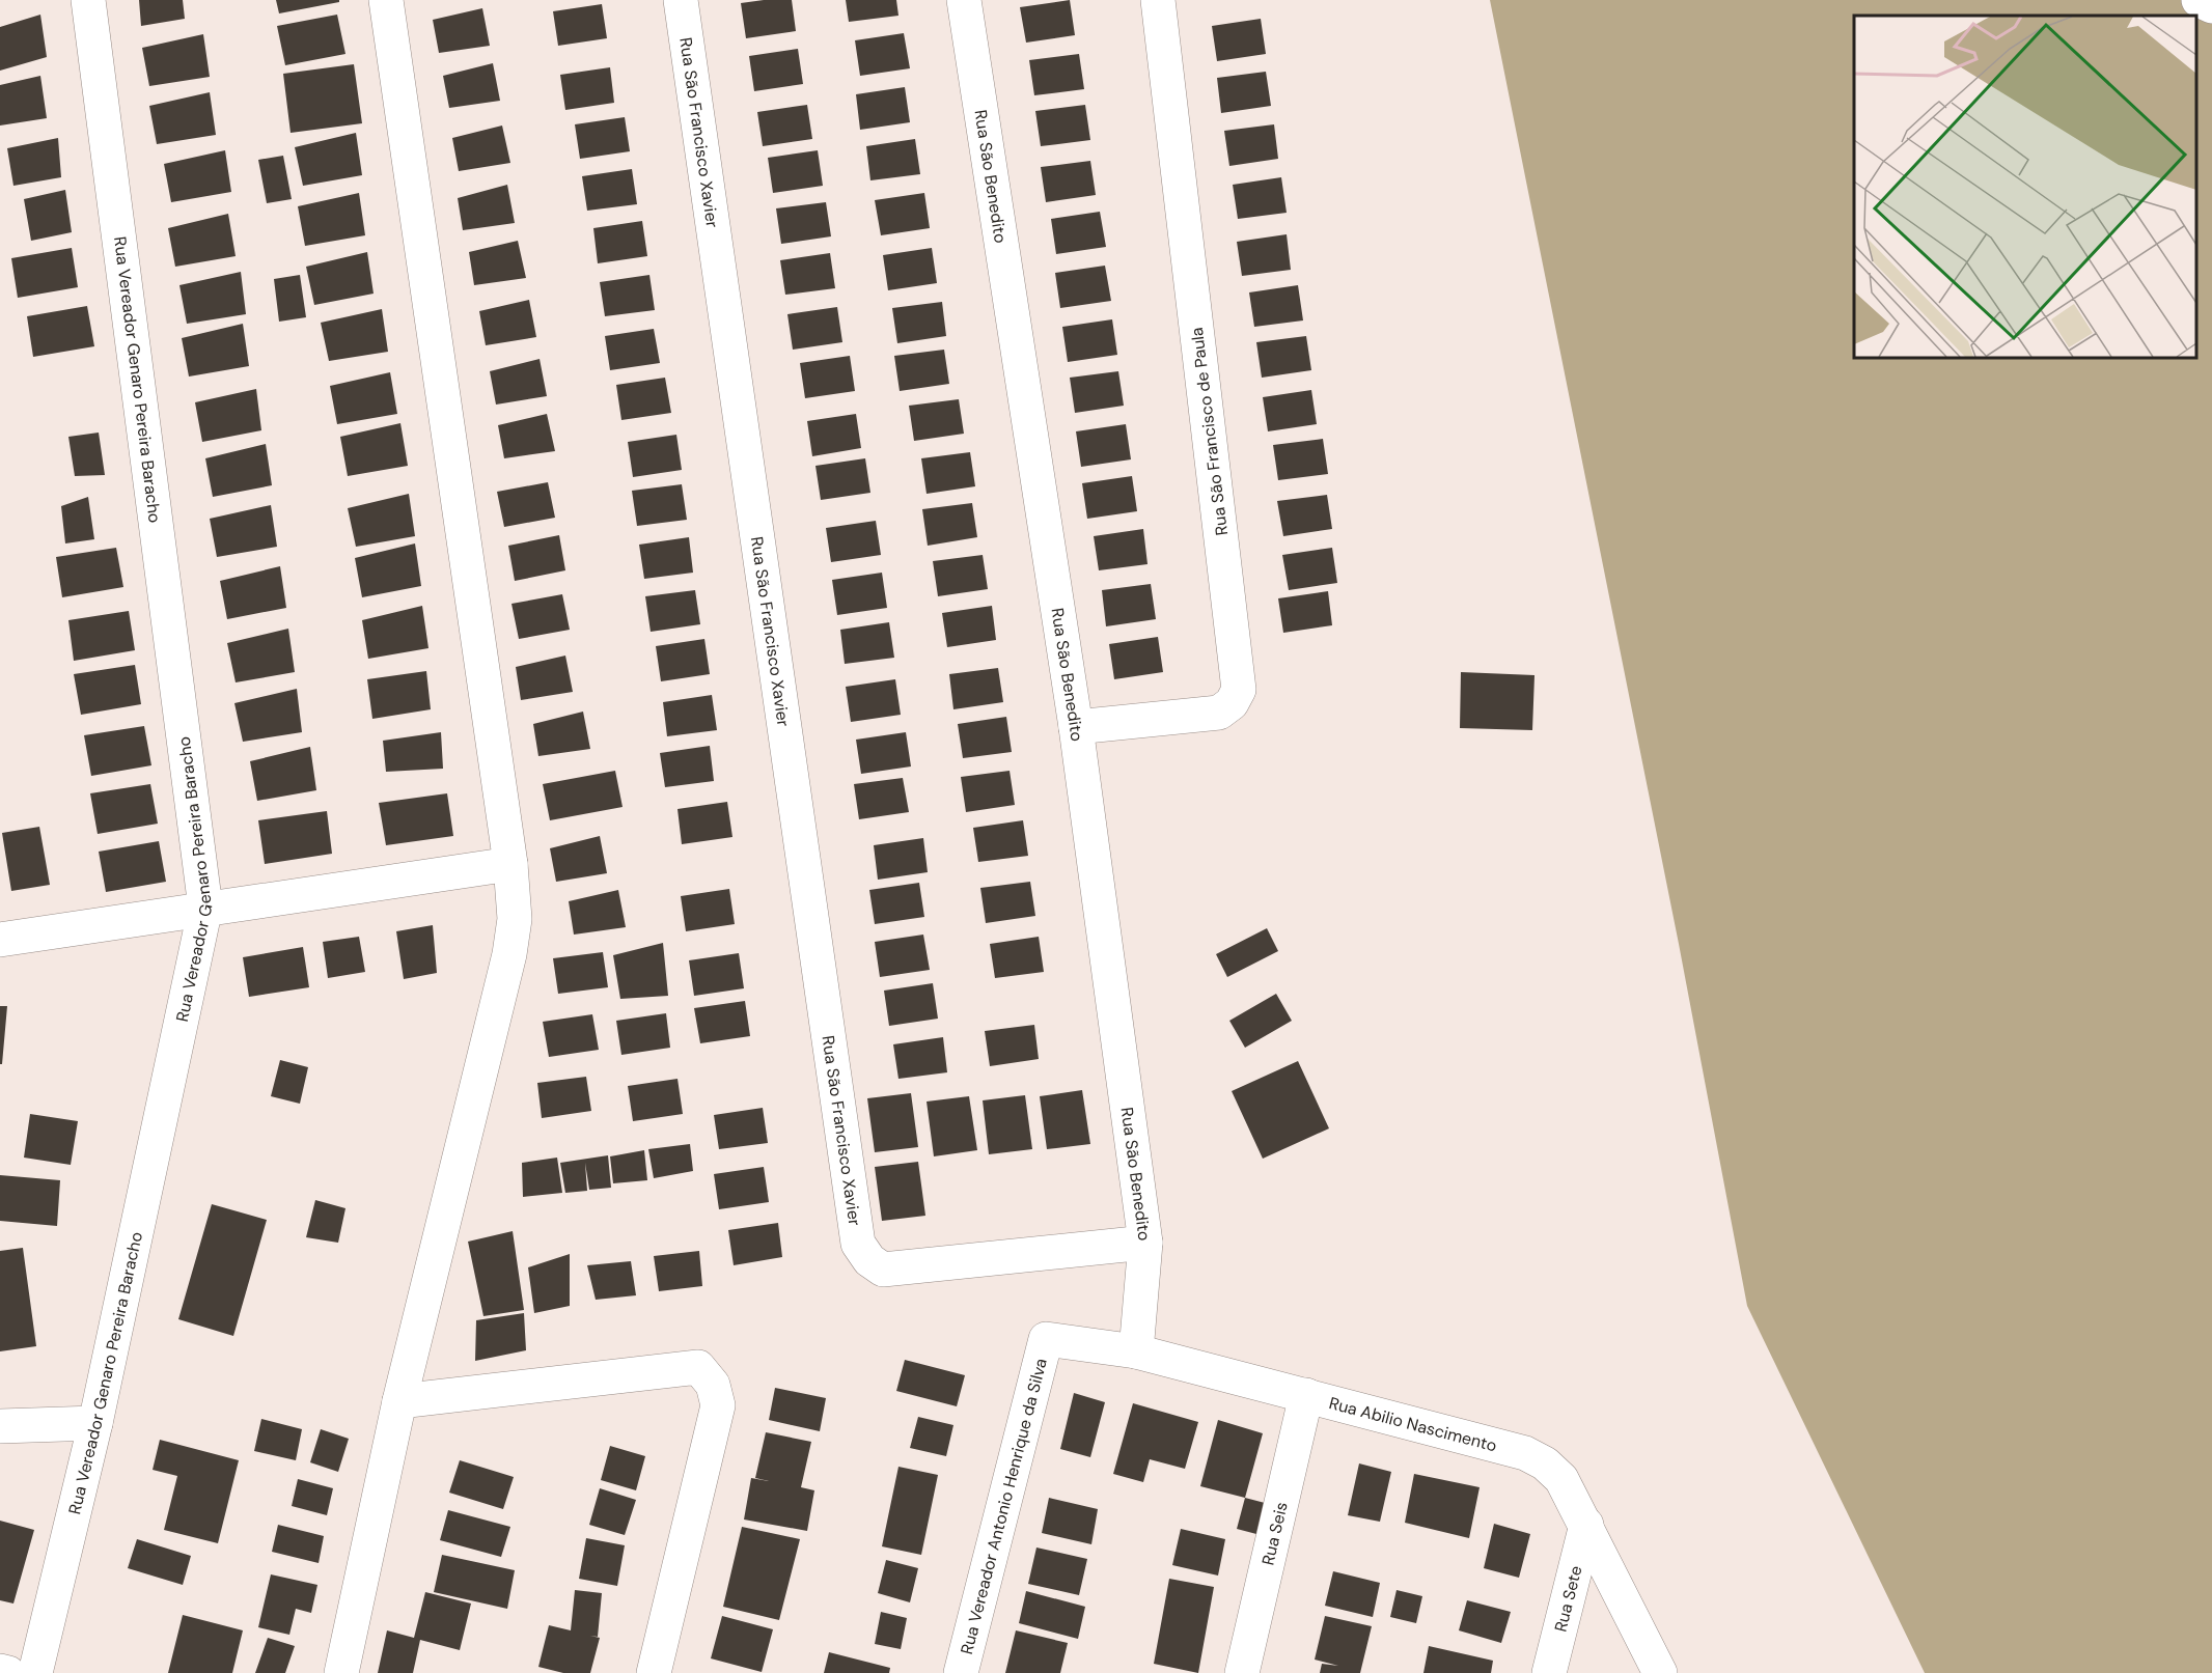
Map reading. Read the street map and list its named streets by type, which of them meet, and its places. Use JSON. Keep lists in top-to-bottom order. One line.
{"streets":{"street":["Rua São Francisco Xavier","Rua São Benedito","Rua Vereador Genaro Pereira Baracho","Rua São Francisco de Paula","Rua Abilio Nascimento","Rua Vereador Antonio Henrique da Silva","Rua Seis","Rua Sete"]},"crossings":[["Rua São Francisco Xavier","Rua São Benedito"],["Rua São Benedito","Rua São Francisco de Paula"],["Rua São Benedito","Rua Abilio Nascimento"],["Rua Abilio Nascimento","Rua Vereador Antonio Henrique da Silva"],["Rua Abilio Nascimento","Rua Seis"],["Rua Abilio Nascimento","Rua Sete"]]}
